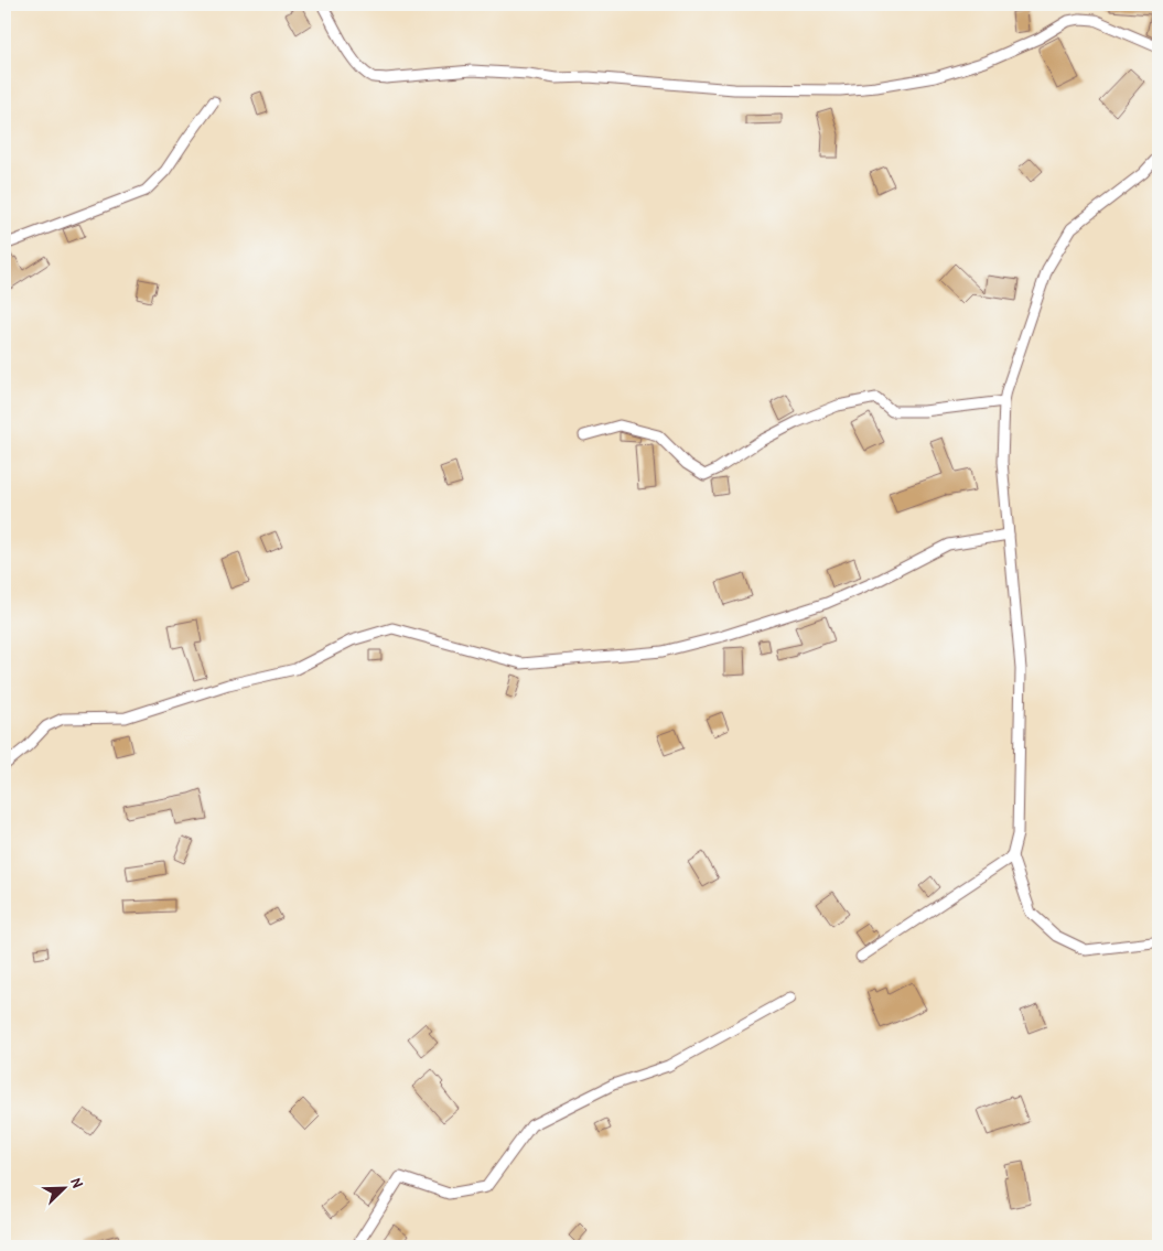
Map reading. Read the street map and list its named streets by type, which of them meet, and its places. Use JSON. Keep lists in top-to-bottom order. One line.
{"north":"top right"}
